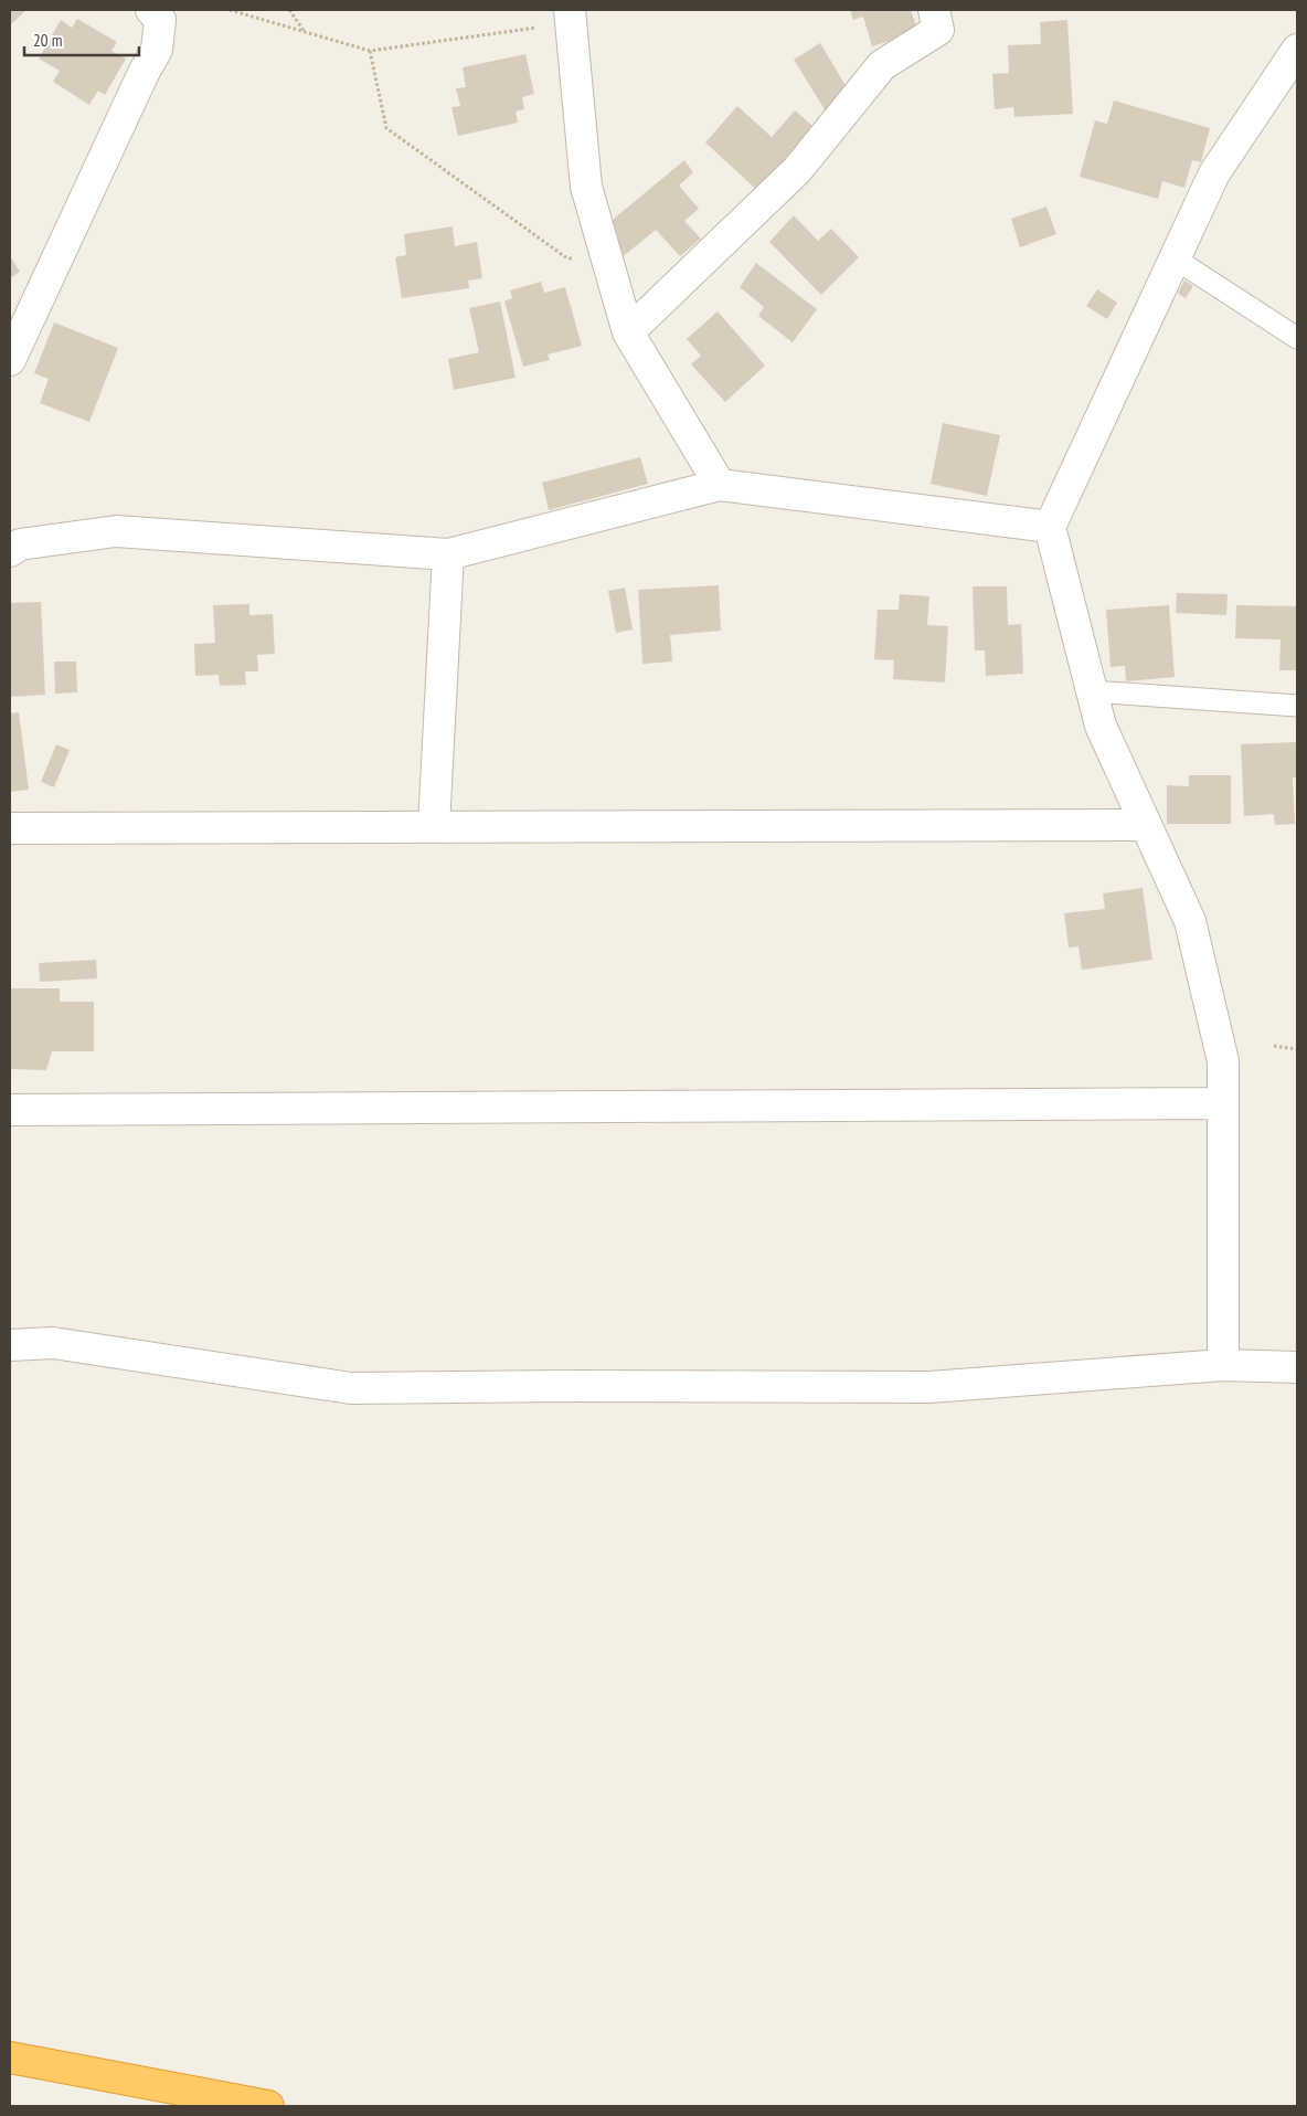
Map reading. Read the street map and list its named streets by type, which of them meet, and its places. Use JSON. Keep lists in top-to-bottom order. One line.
{"scale_bar":"20 m"}
